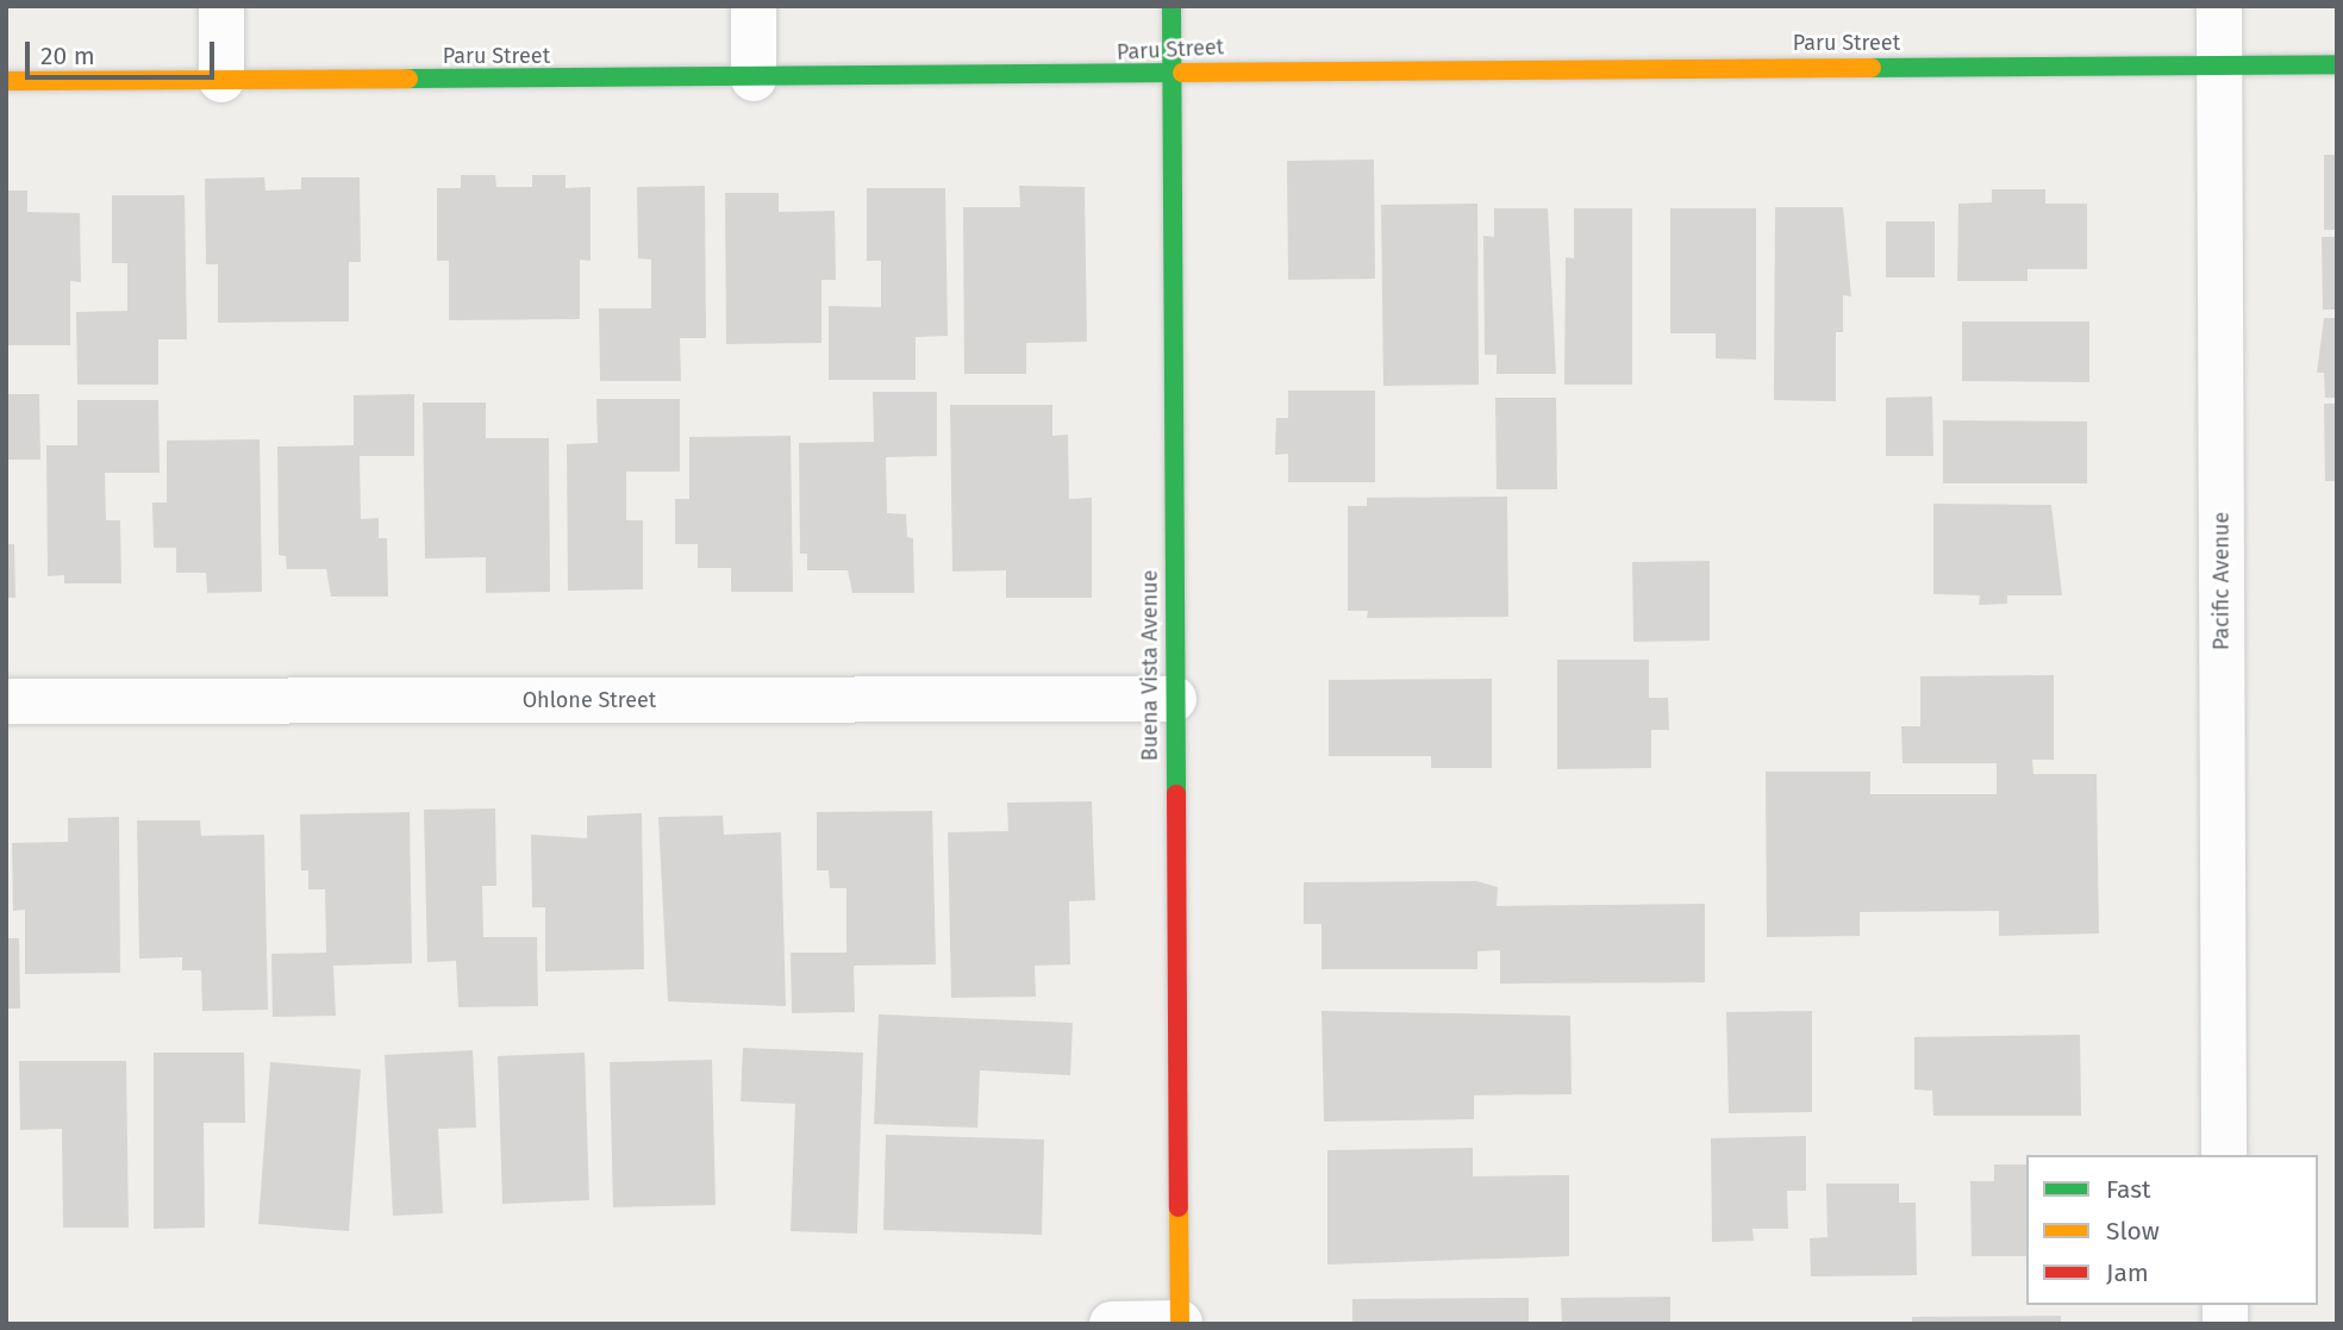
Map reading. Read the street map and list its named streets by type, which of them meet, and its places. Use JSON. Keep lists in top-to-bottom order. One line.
{"streets":{"street":["Paru Street","Pacific Avenue","Buena Vista Avenue","Ohlone Street"]},"crossings":[["Paru Street","Pacific Avenue"],["Paru Street","Buena Vista Avenue"],["Buena Vista Avenue","Ohlone Street"]],"legend":["Fast","Slow","Jam"],"scale_bar":"20 m"}
